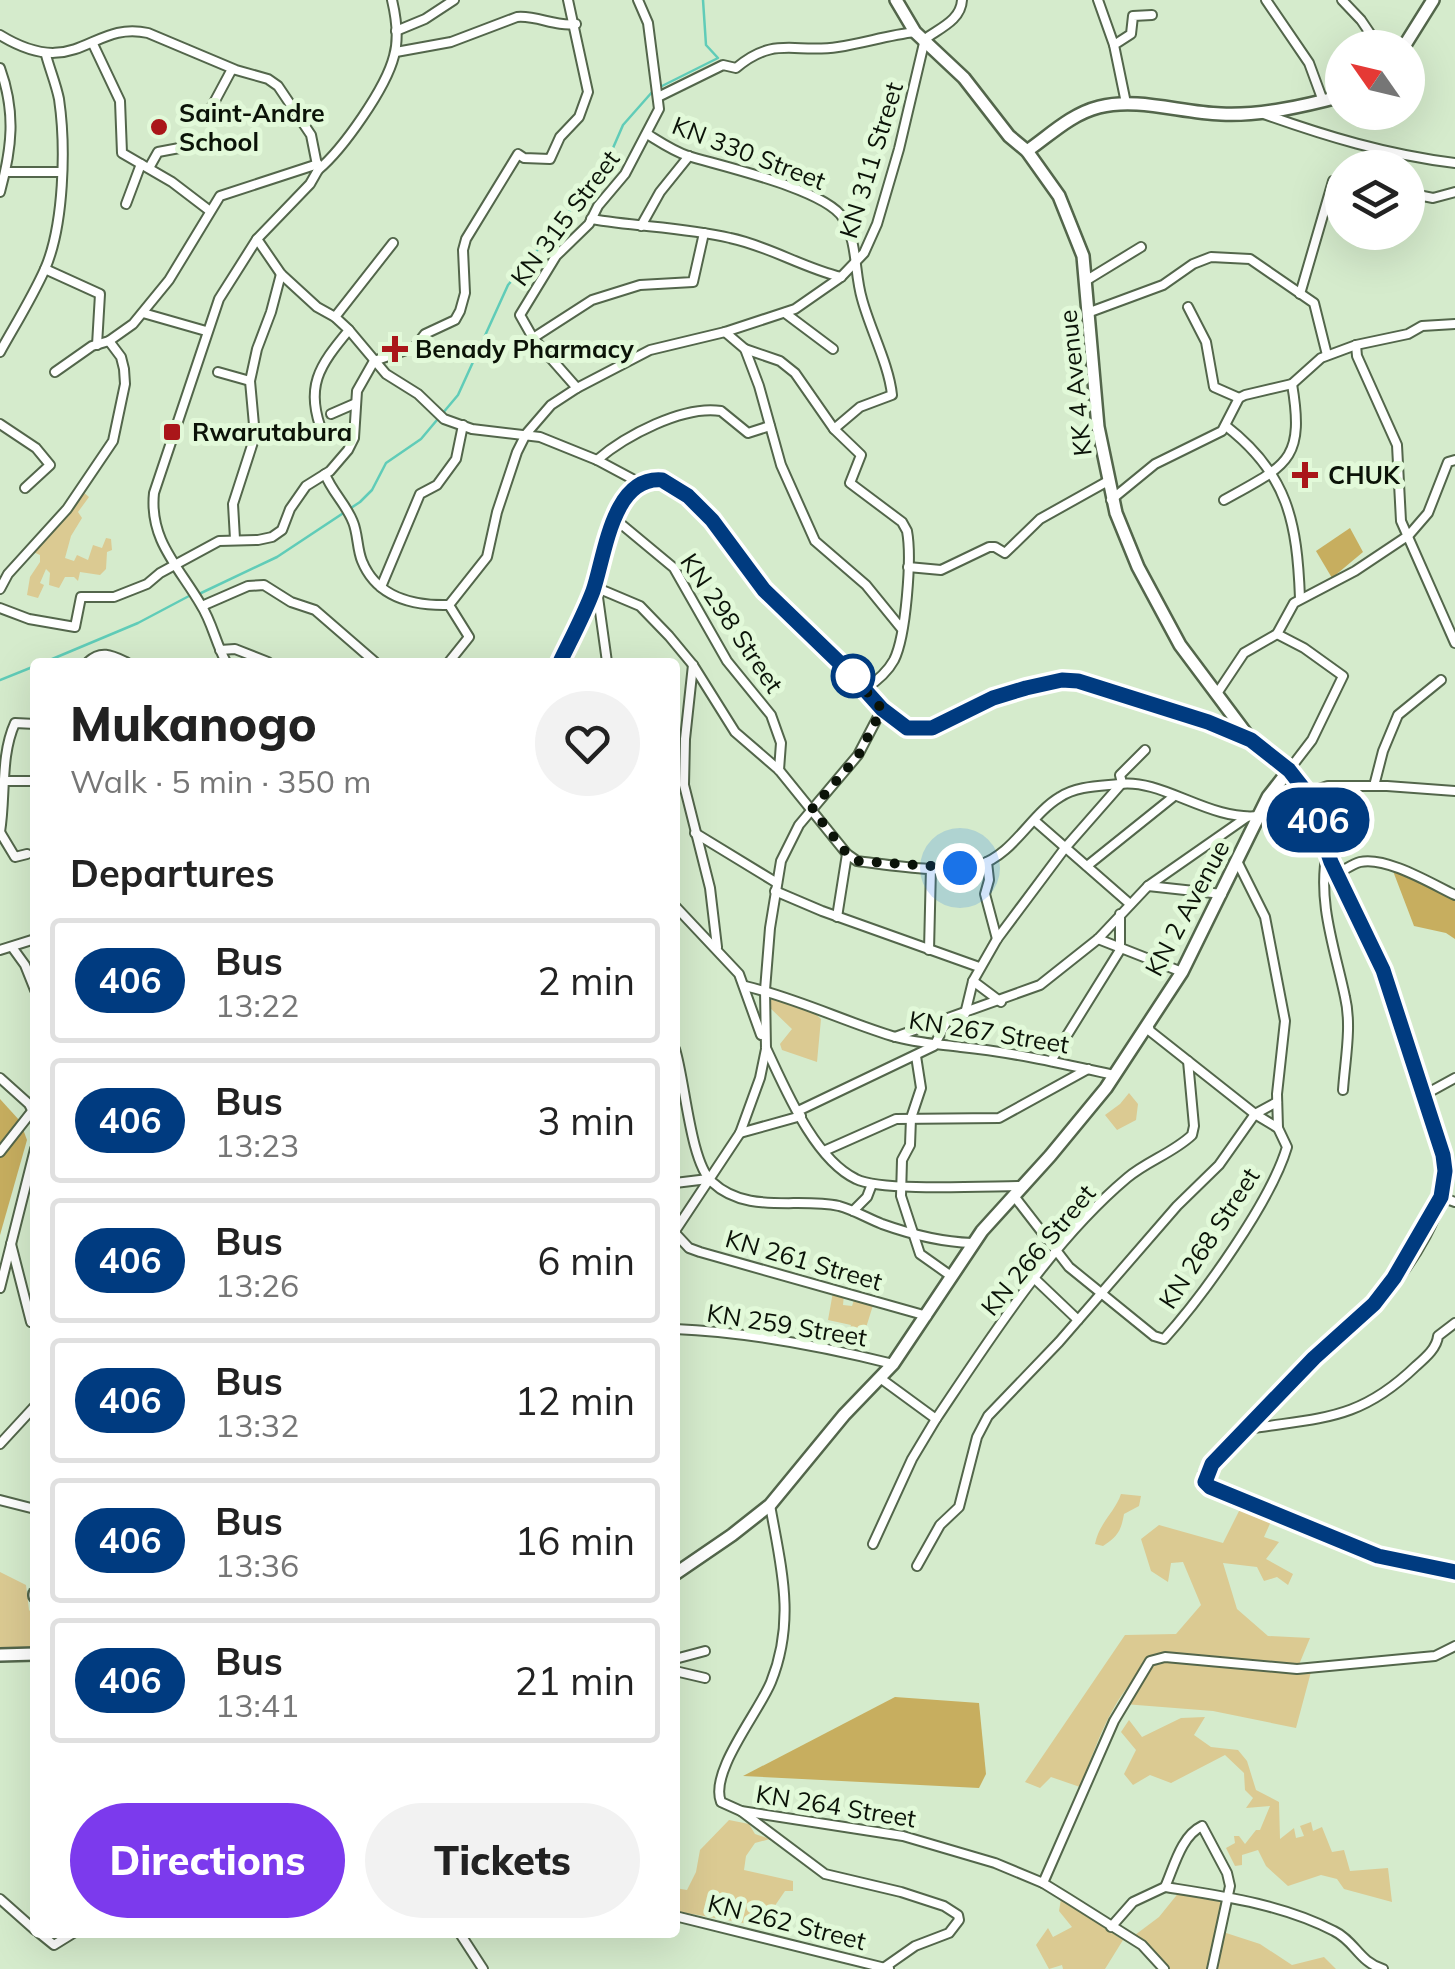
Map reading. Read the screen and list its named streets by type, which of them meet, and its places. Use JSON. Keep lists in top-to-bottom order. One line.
{"streets":{"main road":["KK 4 Avenue","KN 2 Avenue"],"street":["KN 330 Street","KN 311 Street","KN 315 Street","KN 298 Street","KN 267 Street","KN 268 Street","KN 266 Street","KN 261 Street","KN 259 Street","KN 264 Street","KN 262 Street"]},"crossings":[["KN 330 Street","KN 311 Street"],["KN 330 Street","KN 315 Street"],["KN 311 Street","KK 4 Avenue"],["KK 4 Avenue","KN 2 Avenue"],["KN 2 Avenue","KN 267 Street"],["KN 2 Avenue","KN 268 Street"],["KN 2 Avenue","KN 261 Street"],["KN 2 Avenue","KN 259 Street"],["KN 2 Avenue","KN 264 Street"],["KN 268 Street","KN 266 Street"]],"places":{"other":["Saint-Andre School"],"health":["Benady Pharmacy","CHUK"],"transit":["Rwarutabura"]},"lines":["bus line 406"],"north":"top left","page":{"on_map":"406","heading":[["Mukanogo","Walk · 5 min · 350 m"],"Departures"],"list":[{"mark":"406","name":"Bus","note":"13:22","value":"2 min"},{"mark":"406","name":"Bus","note":"13:23","value":"3 min"},{"mark":"406","name":"Bus","note":"13:26","value":"6 min"},{"mark":"406","name":"Bus","note":"13:32","value":"12 min"},{"mark":"406","name":"Bus","note":"13:36","value":"16 min"},{"mark":"406","name":"Bus","note":"13:41","value":"21 min"}],"buttons":["Directions","Tickets"]}}
